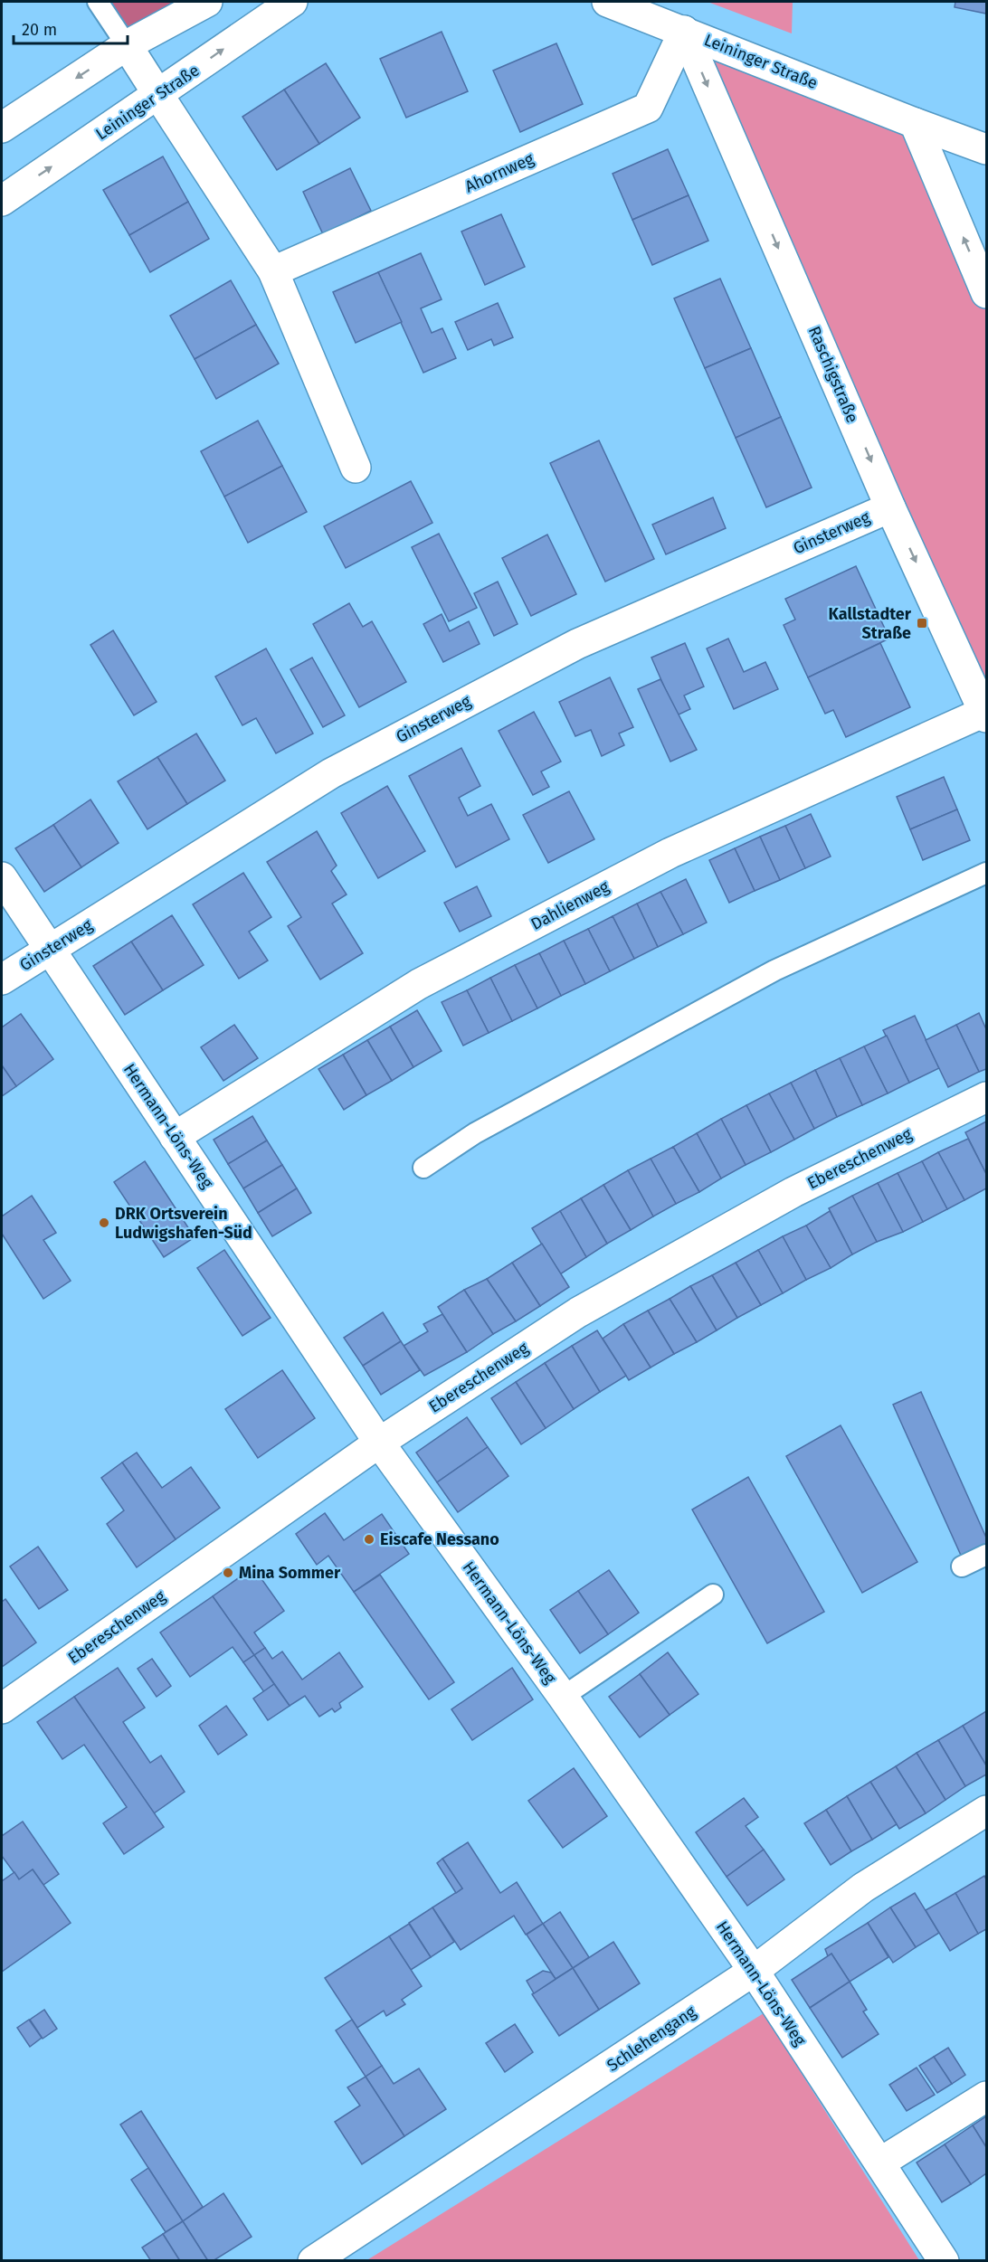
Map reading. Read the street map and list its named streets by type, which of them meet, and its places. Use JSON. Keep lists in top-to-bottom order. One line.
{"streets":{"street":["Leininger Straße","Ahornweg","Raschigstraße","Ginsterweg","Dahlienweg","Hermann-Löns-Weg","Ebereschenweg","Schlehengang"]},"crossings":[["Leininger Straße","Ahornweg"],["Leininger Straße","Raschigstraße"],["Ahornweg","Raschigstraße"],["Raschigstraße","Ginsterweg"],["Raschigstraße","Dahlienweg"],["Ginsterweg","Hermann-Löns-Weg"],["Dahlienweg","Hermann-Löns-Weg"],["Hermann-Löns-Weg","Ebereschenweg"],["Hermann-Löns-Weg","Schlehengang"]],"one_way":["Raschigstraße"],"places":{"transit":["Kallstadter Straße"],"other":["DRK Ortsverein Ludwigshafen-Süd","Eiscafe Nessano","Mina Sommer"]},"scale_bar":"20 m"}
